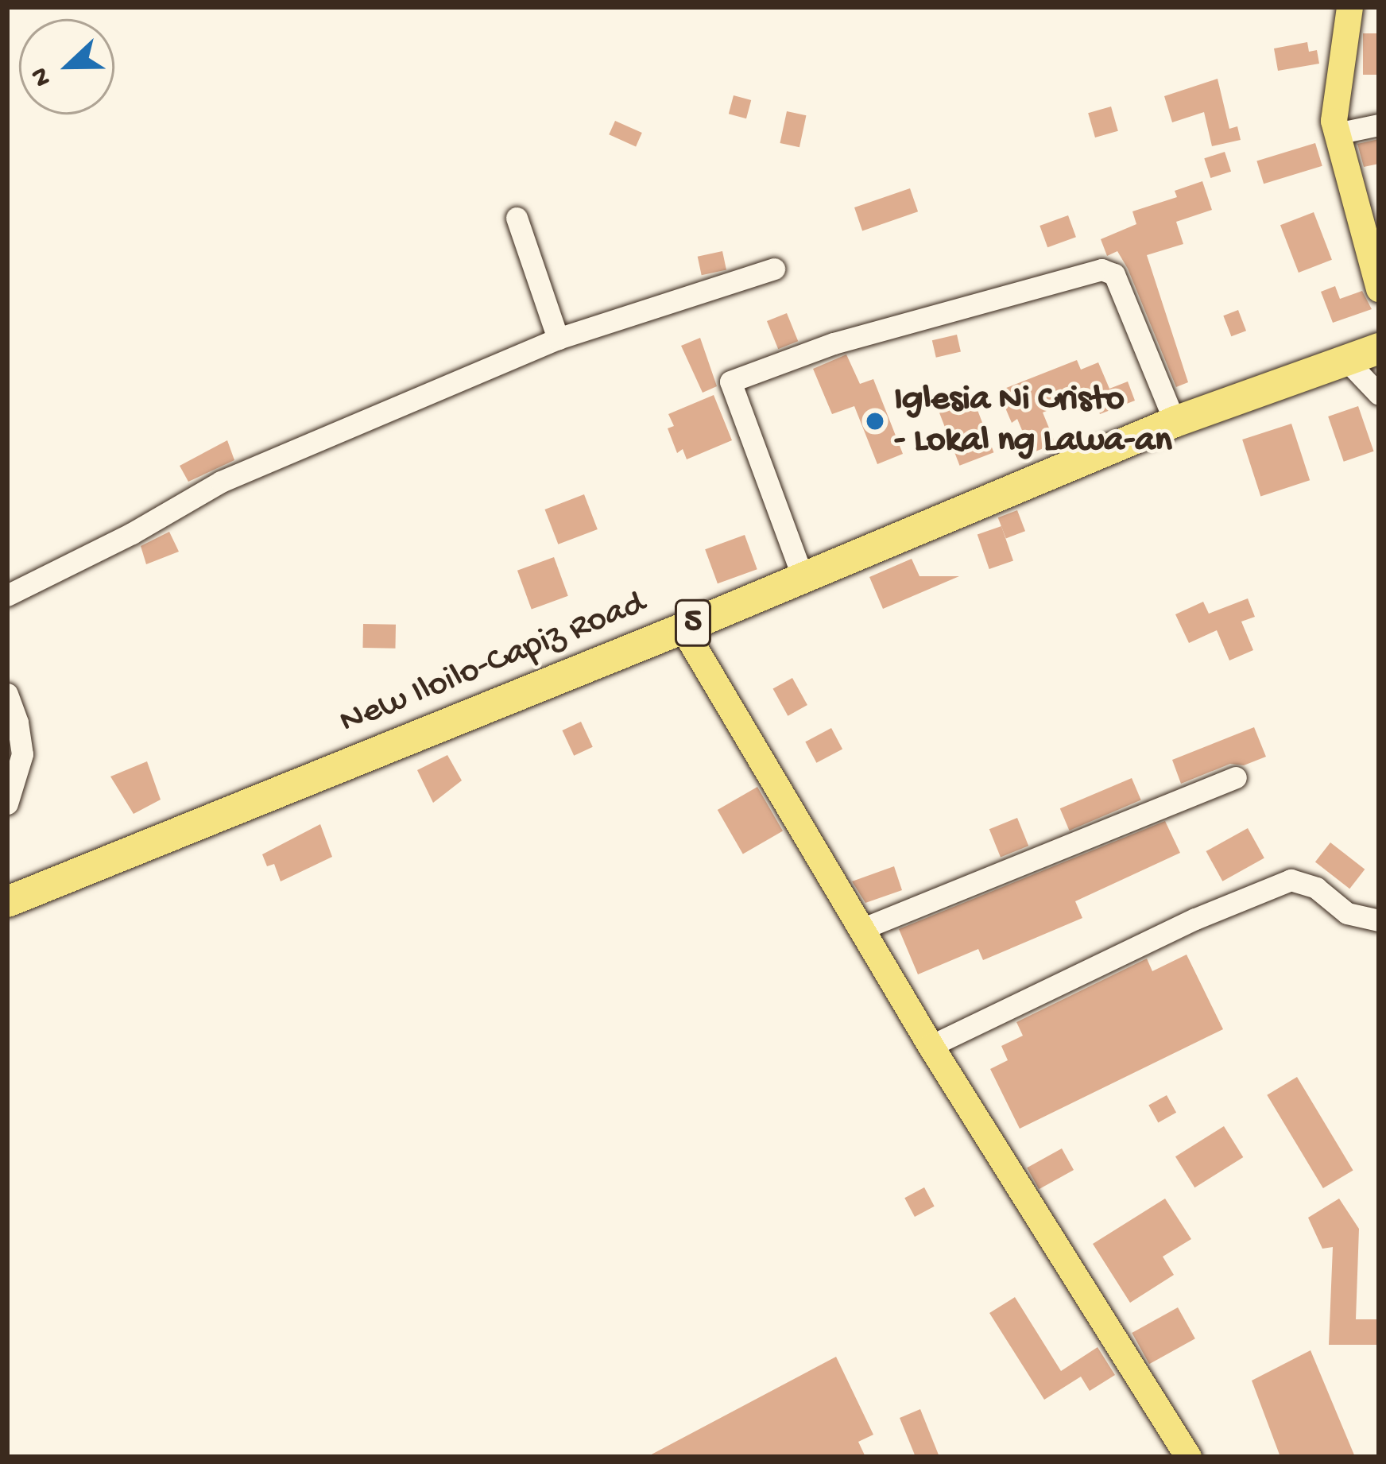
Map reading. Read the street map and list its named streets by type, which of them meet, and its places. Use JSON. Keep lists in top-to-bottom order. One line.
{"streets":{"highway":["5","New Iloilo-Capiz Road"]},"places":["Iglesia Ni Cristo - Lokal ng Lawa-an"],"north":"left"}
